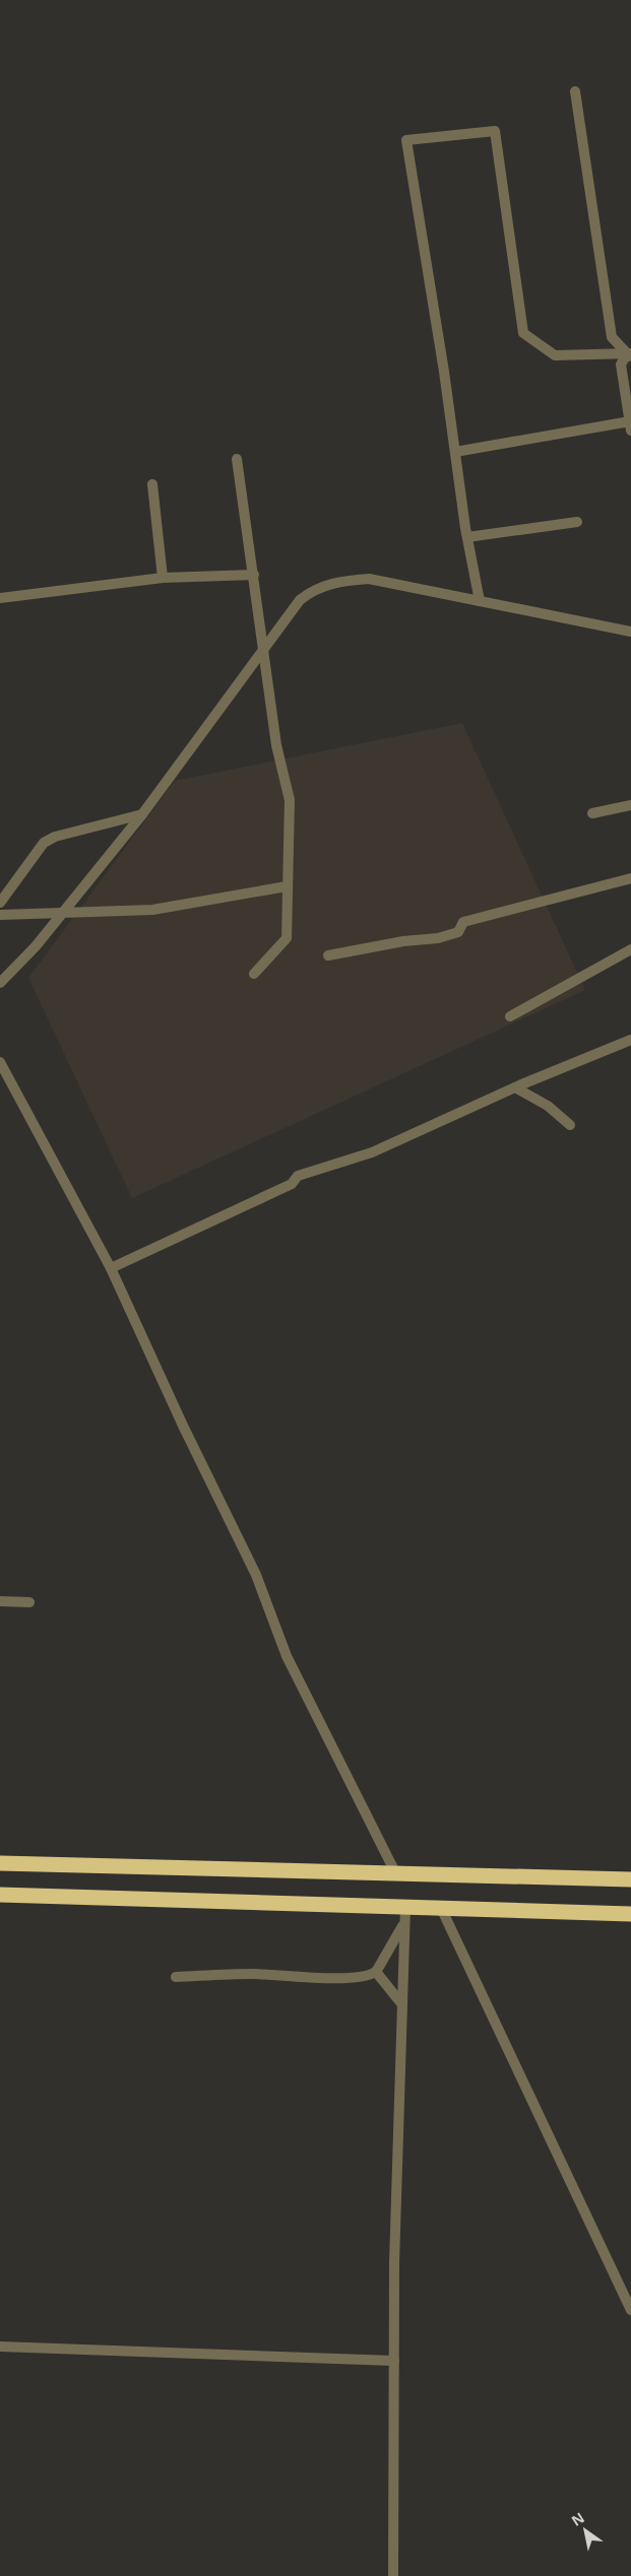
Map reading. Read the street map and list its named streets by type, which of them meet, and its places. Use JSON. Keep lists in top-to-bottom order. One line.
{"north":"top left"}
